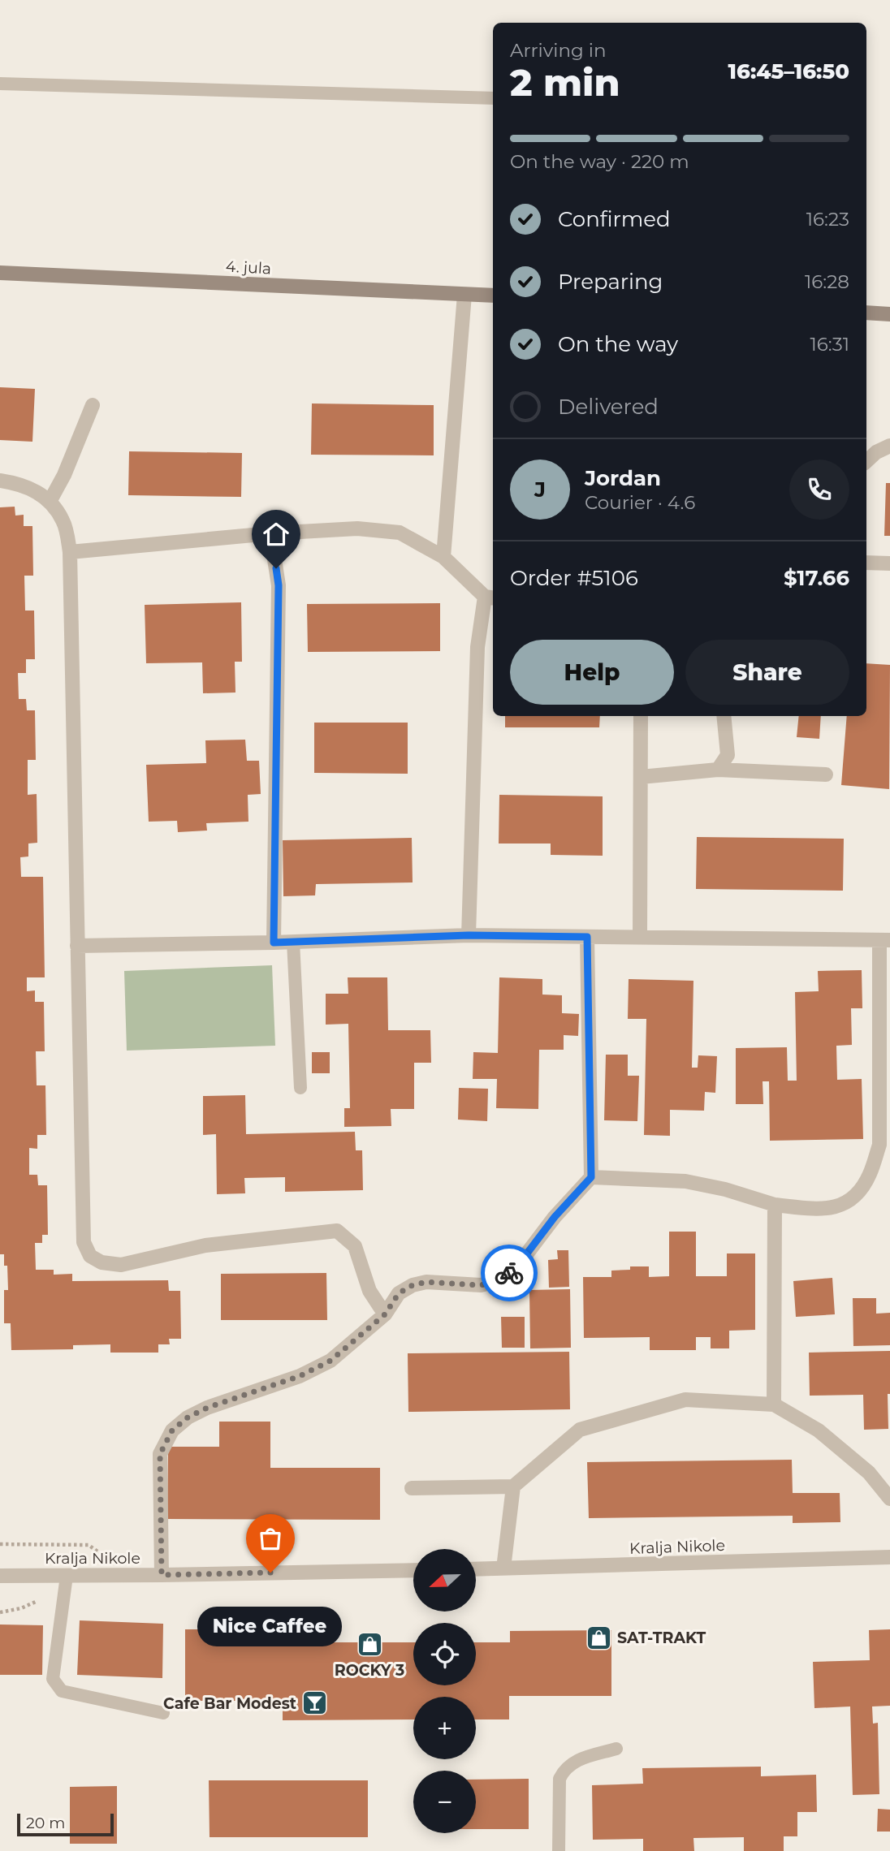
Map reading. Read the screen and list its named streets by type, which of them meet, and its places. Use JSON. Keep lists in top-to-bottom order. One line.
{"streets":{"main road":["4. jula"],"street":["Kralja Nikole"]},"places":{"other":["Nice Caffee"],"shop":["SAT-TRAKT","ROCKY 3"],"bar":["Cafe Bar Modest"]},"scale_bar":"20 m","north":"left","page":{"heading":["2 min","Arriving in","16:45–16:50"],"panel":["Jordan","Courier · 4.6","Order #5106","$17.66"],"bar":"On the way · 220 m","list":[["Confirmed","16:23"],["Preparing","16:28"],["On the way","16:31"],"Delivered"],"round":"J","buttons":["Help","Share"],"map_buttons":["+","−"],"bubble":"Nice Caffee","scale":"20 m"}}
